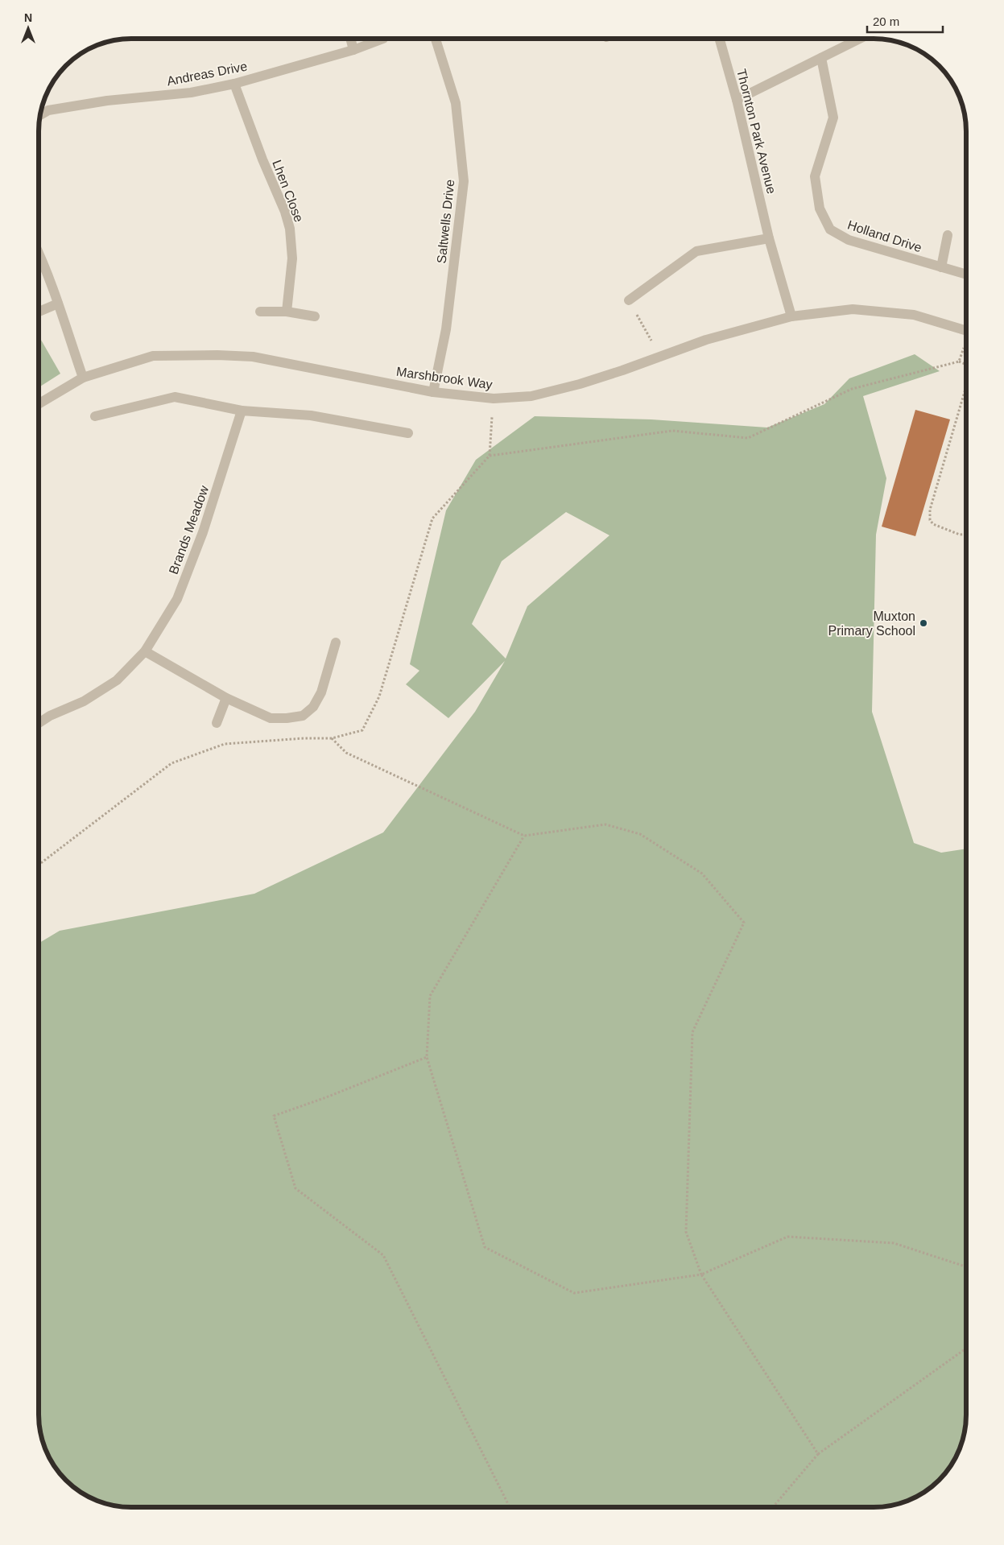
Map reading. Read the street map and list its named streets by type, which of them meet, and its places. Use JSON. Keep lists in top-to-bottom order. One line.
{"streets":{"street":["Andreas Drive","Thornton Park Avenue","Lhen Close","Saltwells Drive","Holland Drive","Marshbrook Way","Brands Meadow"]},"crossings":[["Andreas Drive","Lhen Close"],["Thornton Park Avenue","Marshbrook Way"],["Saltwells Drive","Marshbrook Way"]],"places":["Muxton Primary School"],"scale_bar":"20 m","north":"top"}
